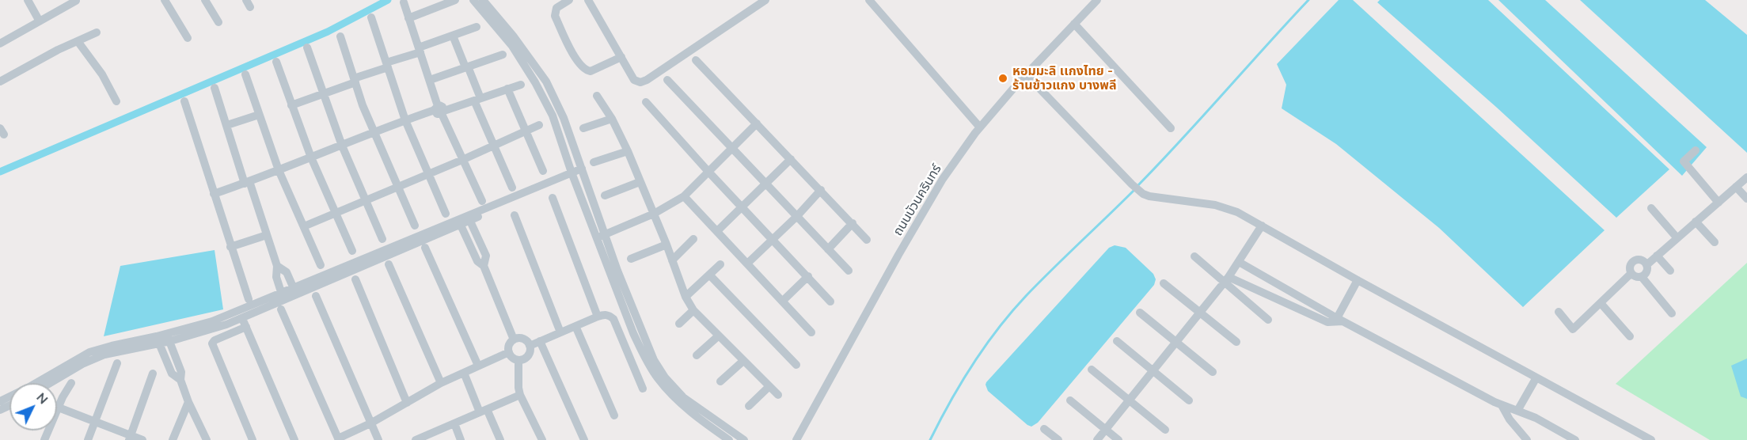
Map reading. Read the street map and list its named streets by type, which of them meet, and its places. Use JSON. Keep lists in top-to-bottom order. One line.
{"streets":{"street":["ถนนบัวนครินทร์"]},"places":["หอมมะลิ เเกงไทย - ร้านข้าวแกง บางพลี"],"north":"top right"}
